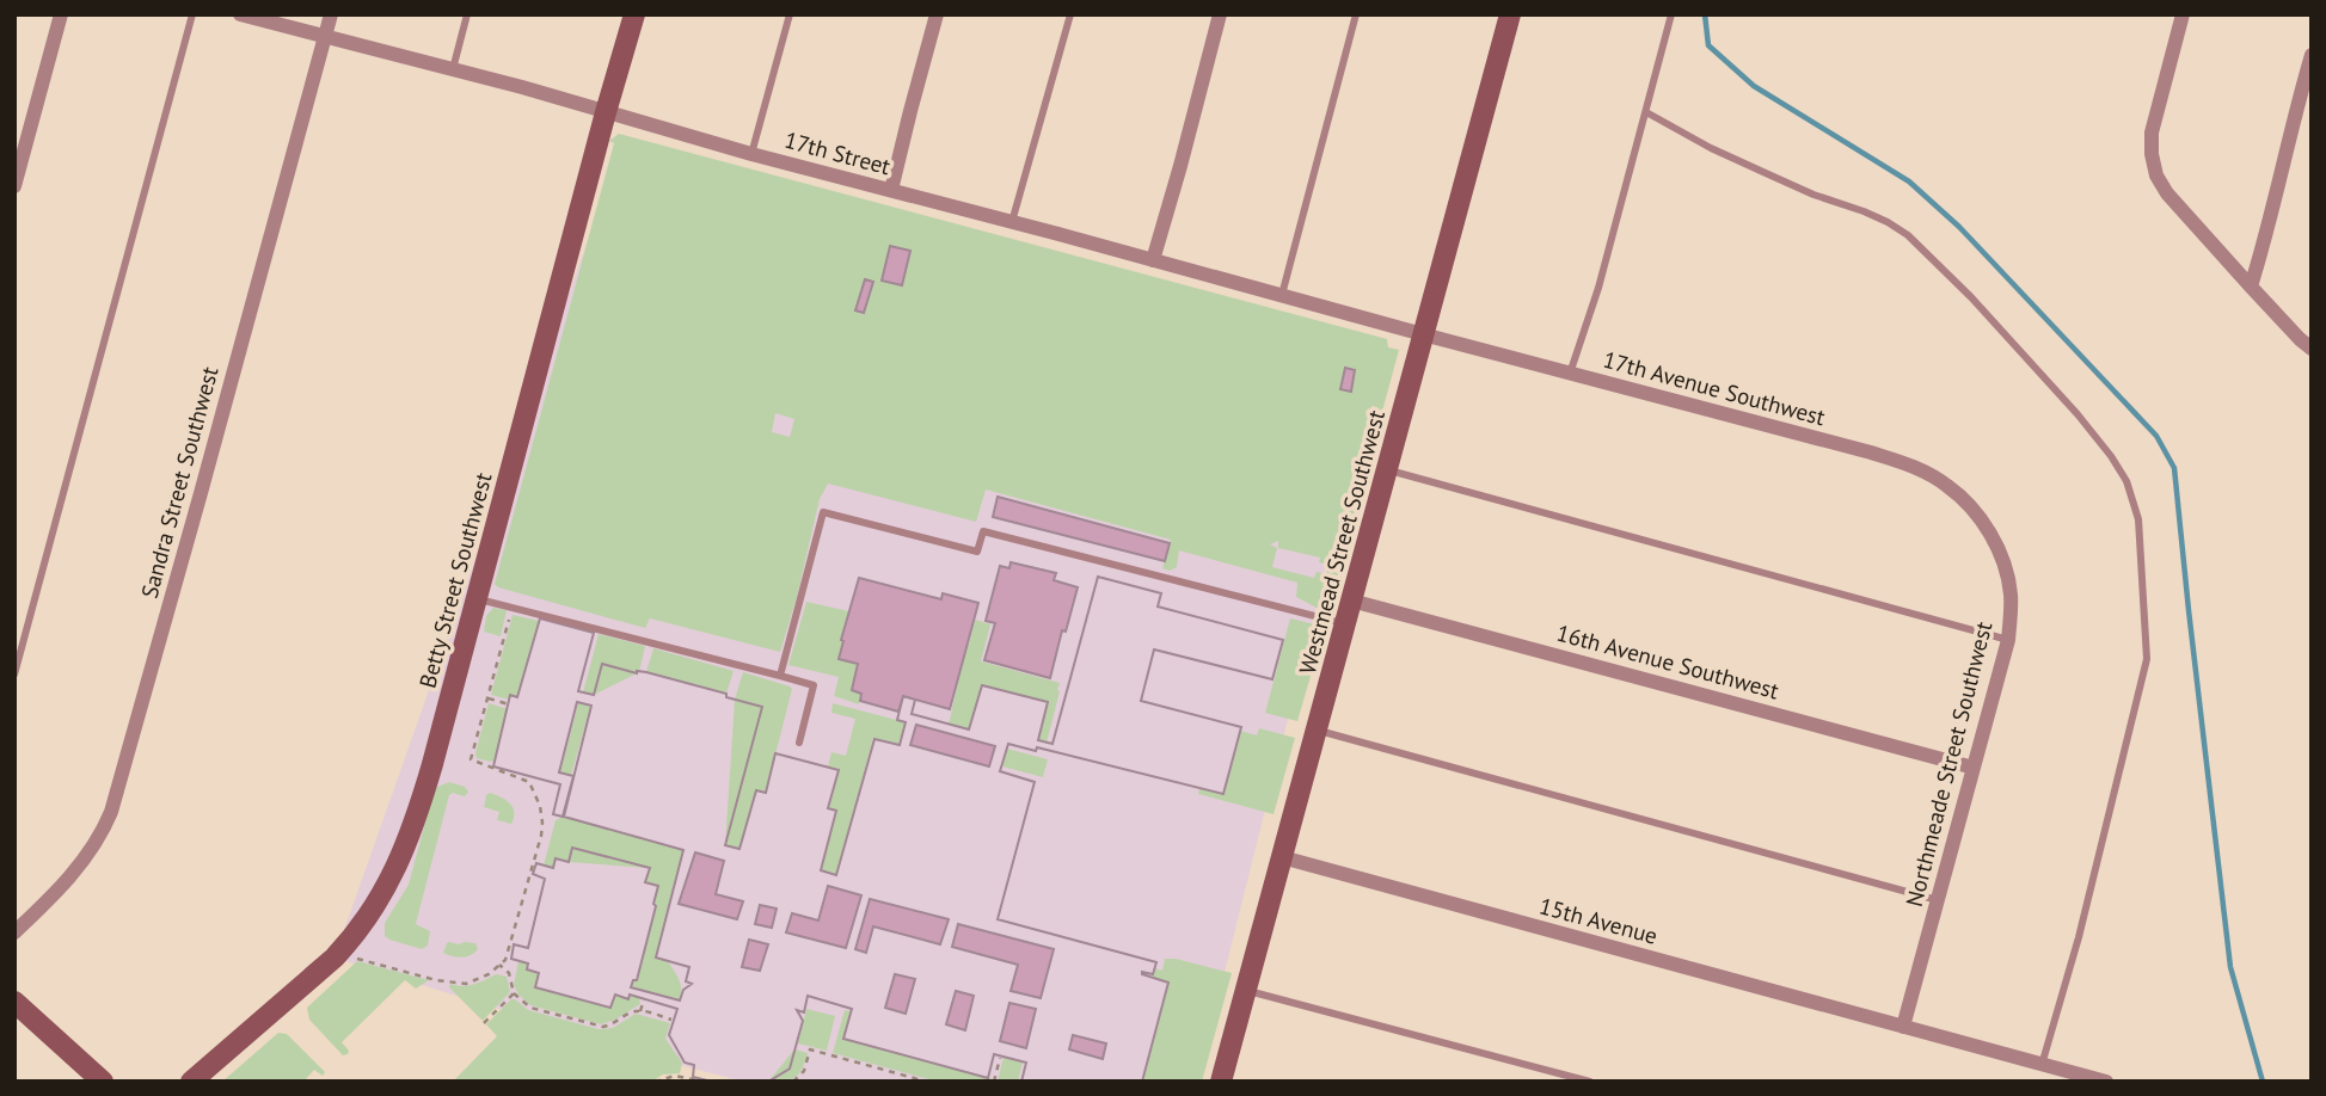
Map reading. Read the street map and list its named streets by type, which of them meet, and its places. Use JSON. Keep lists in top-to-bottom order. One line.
{"streets":{"street":["17th Street","17th Avenue Southwest","Sandra Street Southwest","Westmead Street Southwest","Betty Street Southwest","16th Avenue Southwest","Northmeade Street Southwest","15th Avenue"]},"crossings":[["17th Street","17th Avenue Southwest"],["17th Street","Sandra Street Southwest"],["17th Street","Westmead Street Southwest"],["17th Street","Betty Street Southwest"],["17th Avenue Southwest","Westmead Street Southwest"],["17th Avenue Southwest","Northmeade Street Southwest"],["Westmead Street Southwest","16th Avenue Southwest"],["Westmead Street Southwest","15th Avenue"],["16th Avenue Southwest","Northmeade Street Southwest"],["Northmeade Street Southwest","15th Avenue"]]}
